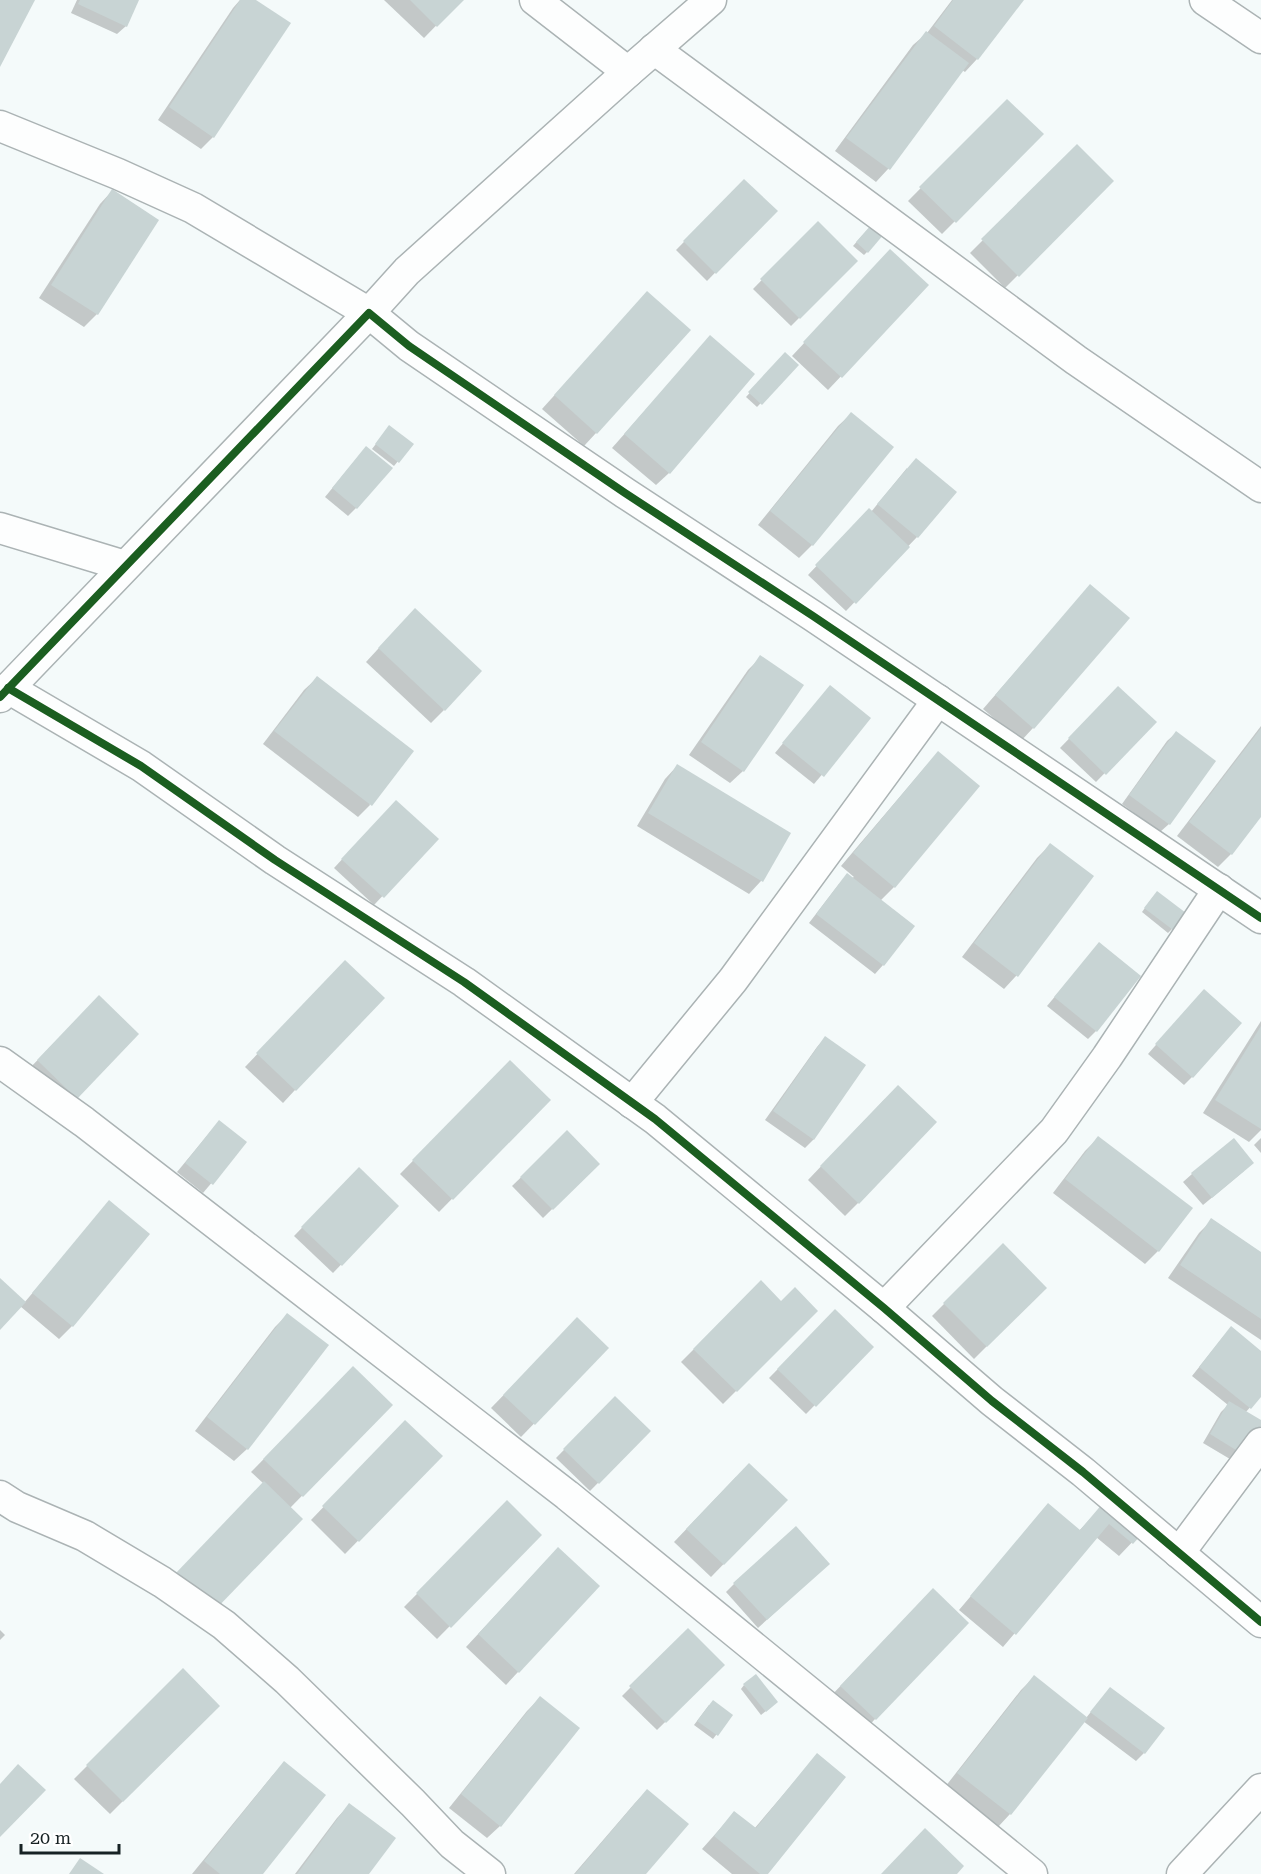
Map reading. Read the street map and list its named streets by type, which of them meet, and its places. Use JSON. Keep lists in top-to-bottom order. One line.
{"scale_bar":"20 m"}
